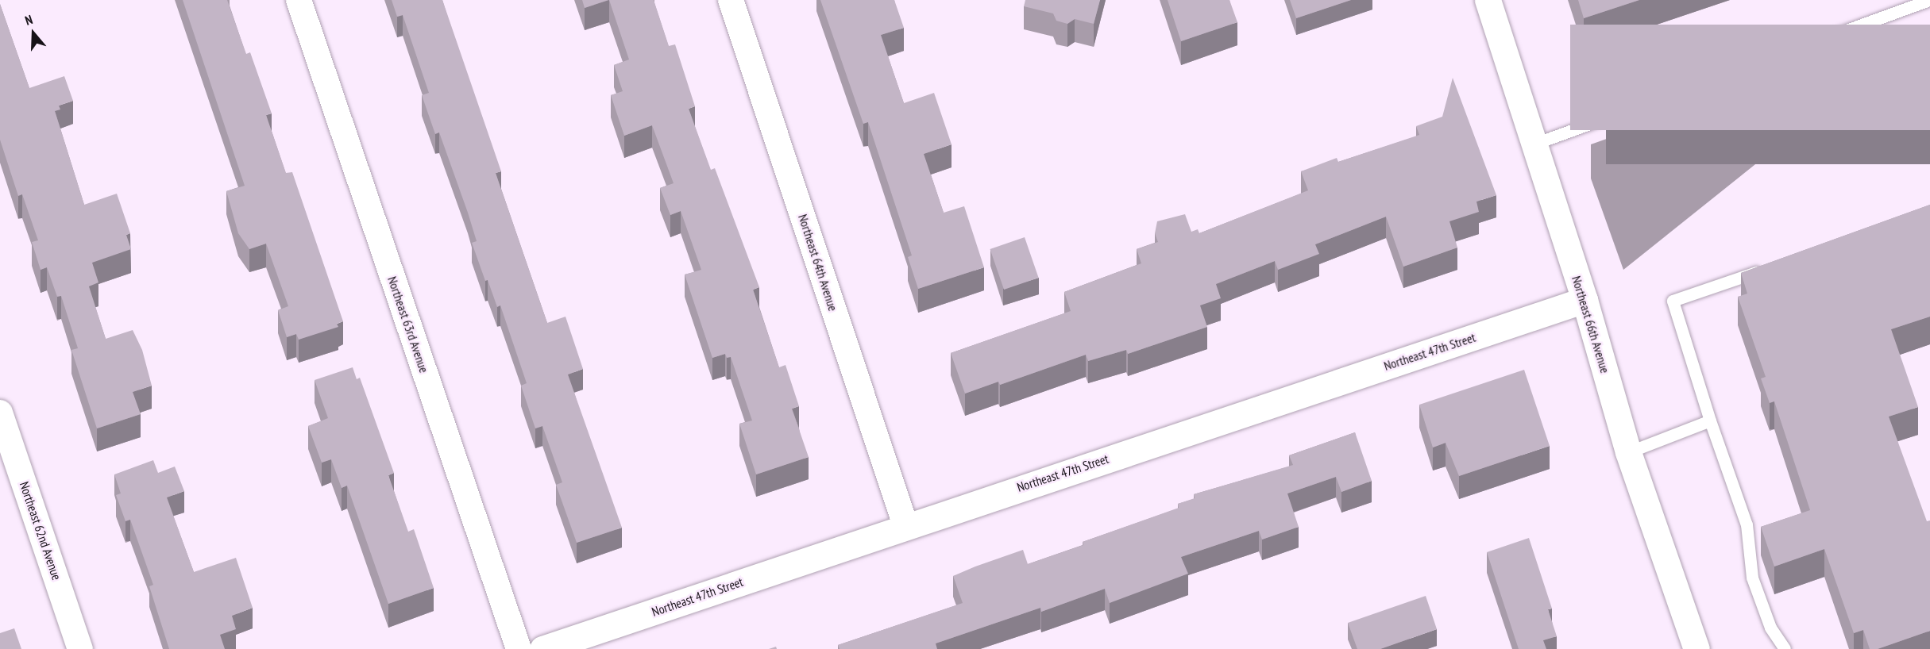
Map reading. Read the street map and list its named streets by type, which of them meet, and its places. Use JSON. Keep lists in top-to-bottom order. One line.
{"streets":{"street":["Northeast 64th Avenue","Northeast 63rd Avenue","Northeast 66th Avenue","Northeast 47th Street","Northeast 62nd Avenue"]},"crossings":[["Northeast 64th Avenue","Northeast 47th Street"],["Northeast 66th Avenue","Northeast 47th Street"]],"north":"top"}
